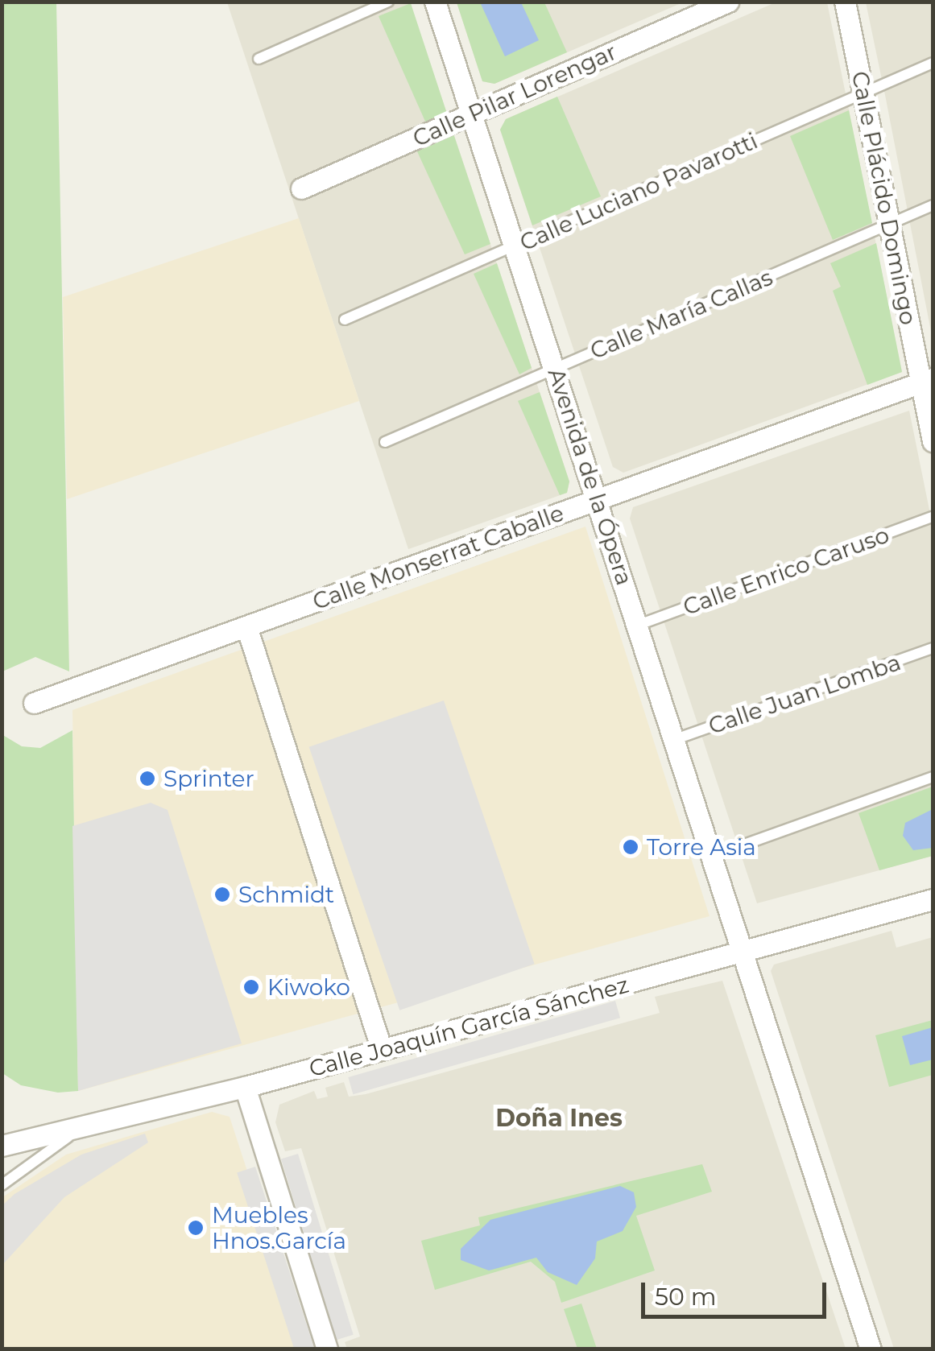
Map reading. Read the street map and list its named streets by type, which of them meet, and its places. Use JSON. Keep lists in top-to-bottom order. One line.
{"streets":{"street":["Calle Pilar Lorengar","Calle Plácido Domingo","Avenida de la Ópera","Calle Monserrat Caballe","Calle Joaquín García Sánchez"],"lane":["Calle Luciano Pavarotti","Calle María Callas","Calle Enrico Caruso","Calle Juan Lomba"]},"crossings":[["Calle Pilar Lorengar","Avenida de la Ópera"],["Calle Luciano Pavarotti","Calle Plácido Domingo"],["Calle Luciano Pavarotti","Avenida de la Ópera"],["Calle Plácido Domingo","Calle María Callas"],["Calle Plácido Domingo","Calle Monserrat Caballe"],["Calle María Callas","Avenida de la Ópera"],["Avenida de la Ópera","Calle Monserrat Caballe"],["Avenida de la Ópera","Calle Enrico Caruso"],["Avenida de la Ópera","Calle Juan Lomba"],["Avenida de la Ópera","Calle Joaquín García Sánchez"]],"districts":["Doña Ines"],"places":["Sprinter","Torre Asia","Schmidt","Kiwoko","Muebles Hnos.García"],"scale_bar":"50 m"}
